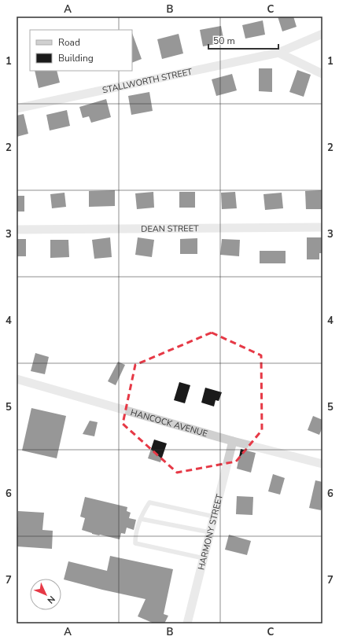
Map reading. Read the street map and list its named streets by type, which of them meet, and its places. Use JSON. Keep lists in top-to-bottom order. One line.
{"streets":{"street":["STALLWORTH STREET","DEAN STREET","HANCOCK AVENUE","HARMONY STREET"]},"crossings":[["HANCOCK AVENUE","HARMONY STREET"]],"legend":["Road","Building"],"scale_bar":"50 m","north":"bottom right","grid":{"columns":["A","B","C"],"rows":["1","2","3","4","5","6","7"]}}
